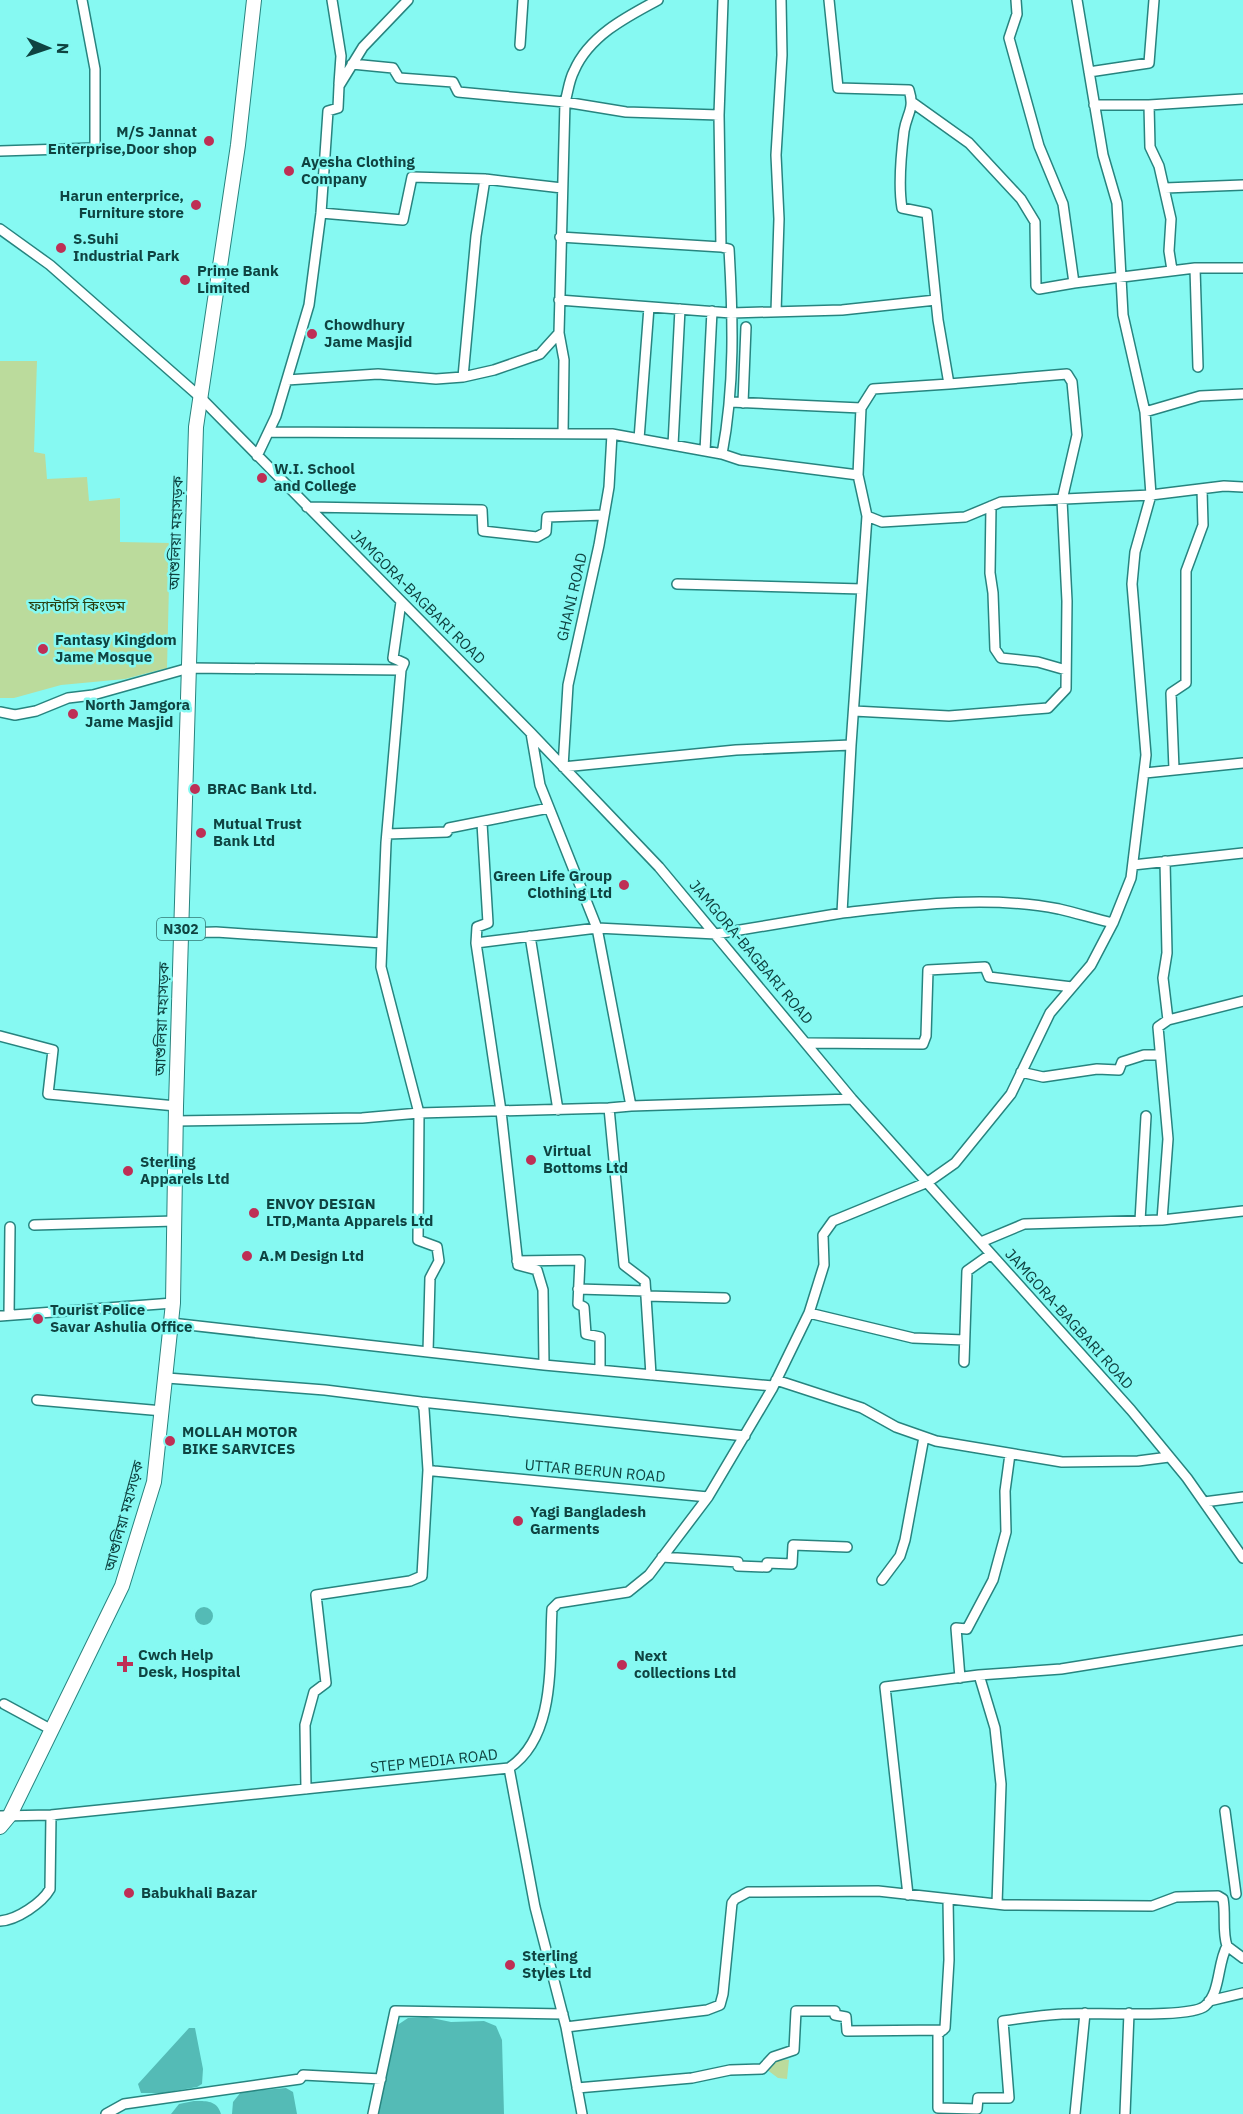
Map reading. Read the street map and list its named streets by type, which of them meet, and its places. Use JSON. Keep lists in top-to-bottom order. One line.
{"streets":{"highway":["আশুলিয়া মহাসড়ক","N302"],"street":["JAMGORA-BAGBARI ROAD","GHANI ROAD","UTTAR BERUN ROAD","STEP MEDIA ROAD"]},"crossings":[["আশুলিয়া মহাসড়ক","JAMGORA-BAGBARI ROAD"],["আশুলিয়া মহাসড়ক","STEP MEDIA ROAD"],["JAMGORA-BAGBARI ROAD","GHANI ROAD"]],"parks":["ফ্যান্টাসি কিংডম"],"places":{"other":["M/S Jannat Enterprise,Door shop","Ayesha Clothing Company","Harun enterprice, Furniture store","S.Suhi Industrial Park","Prime Bank Limited","Chowdhury Jame Masjid","W.I. School and College","Fantasy Kingdom Jame Mosque","North Jamgora Jame Masjid","BRAC Bank Ltd.","Mutual Trust Bank Ltd","Green Life Group Clothing Ltd","Virtual Bottoms Ltd","Sterling Apparels Ltd","ENVOY DESIGN LTD,Manta Apparels Ltd","A.M Design Ltd","Tourist Police Savar Ashulia Office","MOLLAH MOTOR BIKE SARVICES","Yagi Bangladesh Garments","Next collections Ltd","Babukhali Bazar","Sterling Styles Ltd"],"health":["Cwch Help Desk, Hospital"]},"north":"right"}
